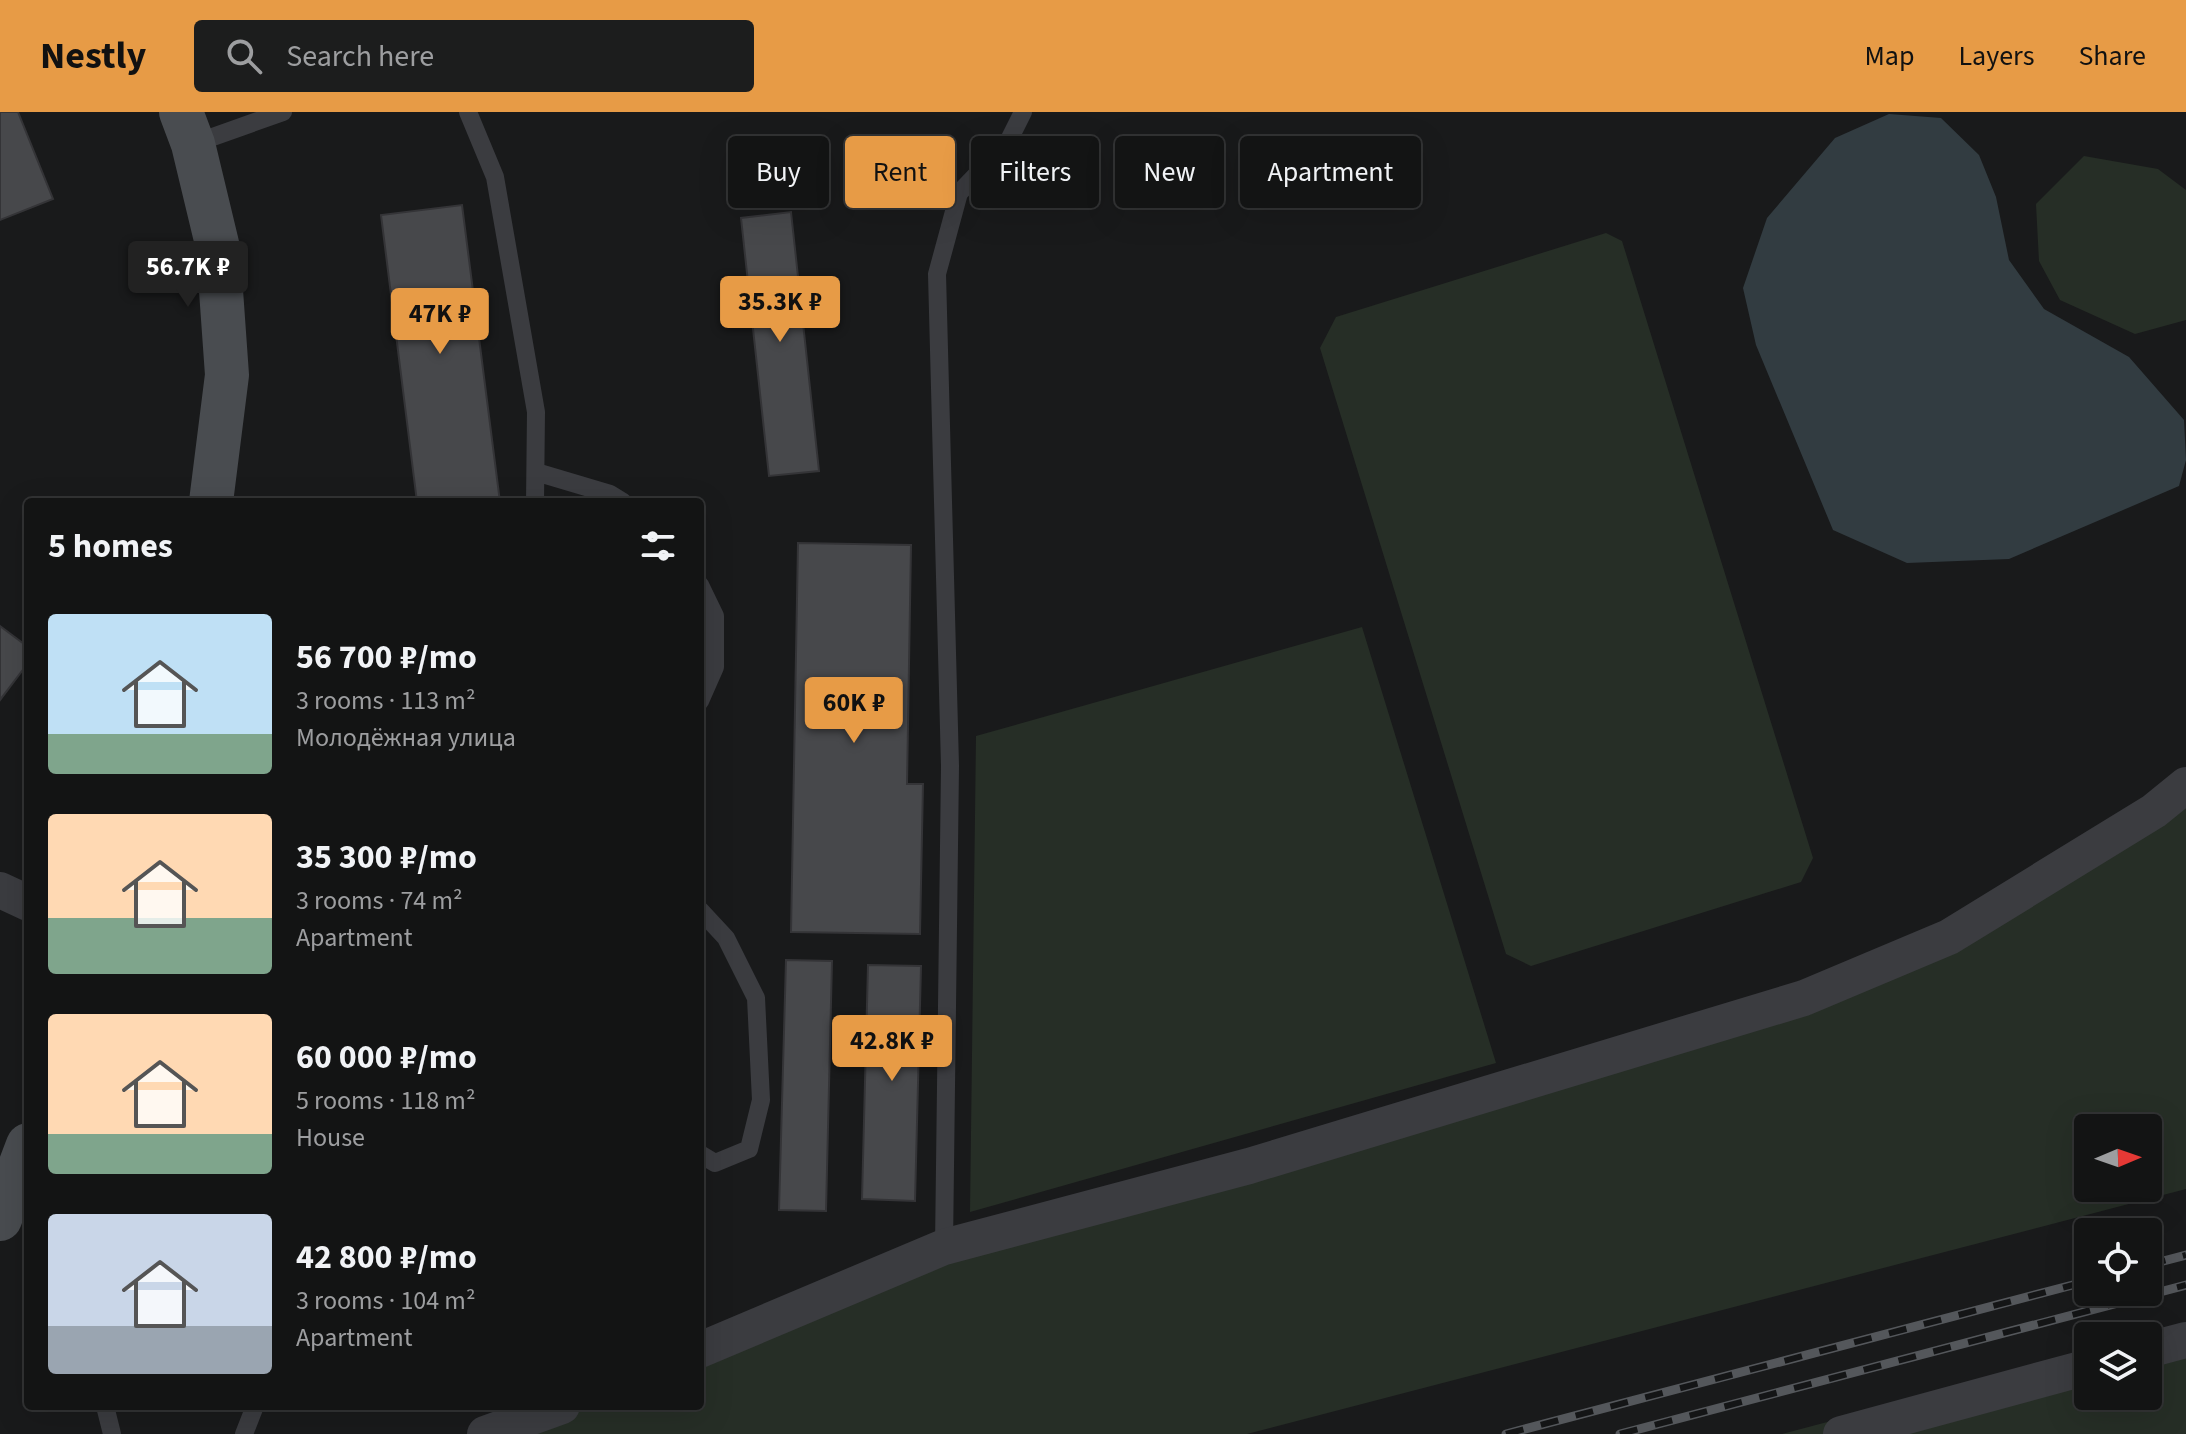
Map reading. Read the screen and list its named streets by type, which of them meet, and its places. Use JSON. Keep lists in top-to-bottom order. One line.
{"north":"right","page":{"header":"Nestly","search":"Search here","nav":["Map","Layers","Share"],"chip":["Buy","Rent","Filters","New","Apartment"],"price":["56.7K ₽","35.3K ₽","47K ₽","60K ₽","42.8K ₽"],"heading":"5 homes","list":[{"name":"56 700 ₽/mo","note":"3 rooms · 113 m² · Молодёжная улица"},{"name":"35 300 ₽/mo","note":"3 rooms · 74 m² · Apartment"},{"name":"60 000 ₽/mo","note":"5 rooms · 118 m² · House"},{"name":"42 800 ₽/mo","note":"3 rooms · 104 m² · Apartment"}]}}
